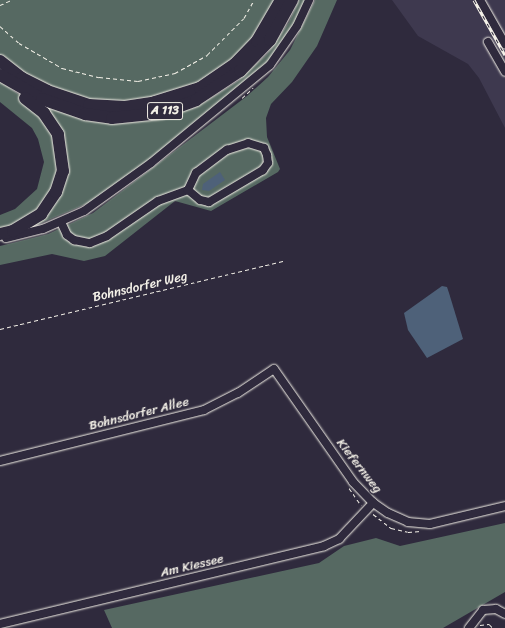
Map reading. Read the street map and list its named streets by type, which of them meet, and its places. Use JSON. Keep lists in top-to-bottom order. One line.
{"streets":{"highway":["A 113"],"street":["Bohnsdorfer Allee","Kiefernweg","Am Kiessee"],"path":["Bohnsdorfer Weg"]},"crossings":[["Bohnsdorfer Allee","Kiefernweg"],["Kiefernweg","Am Kiessee"]]}
